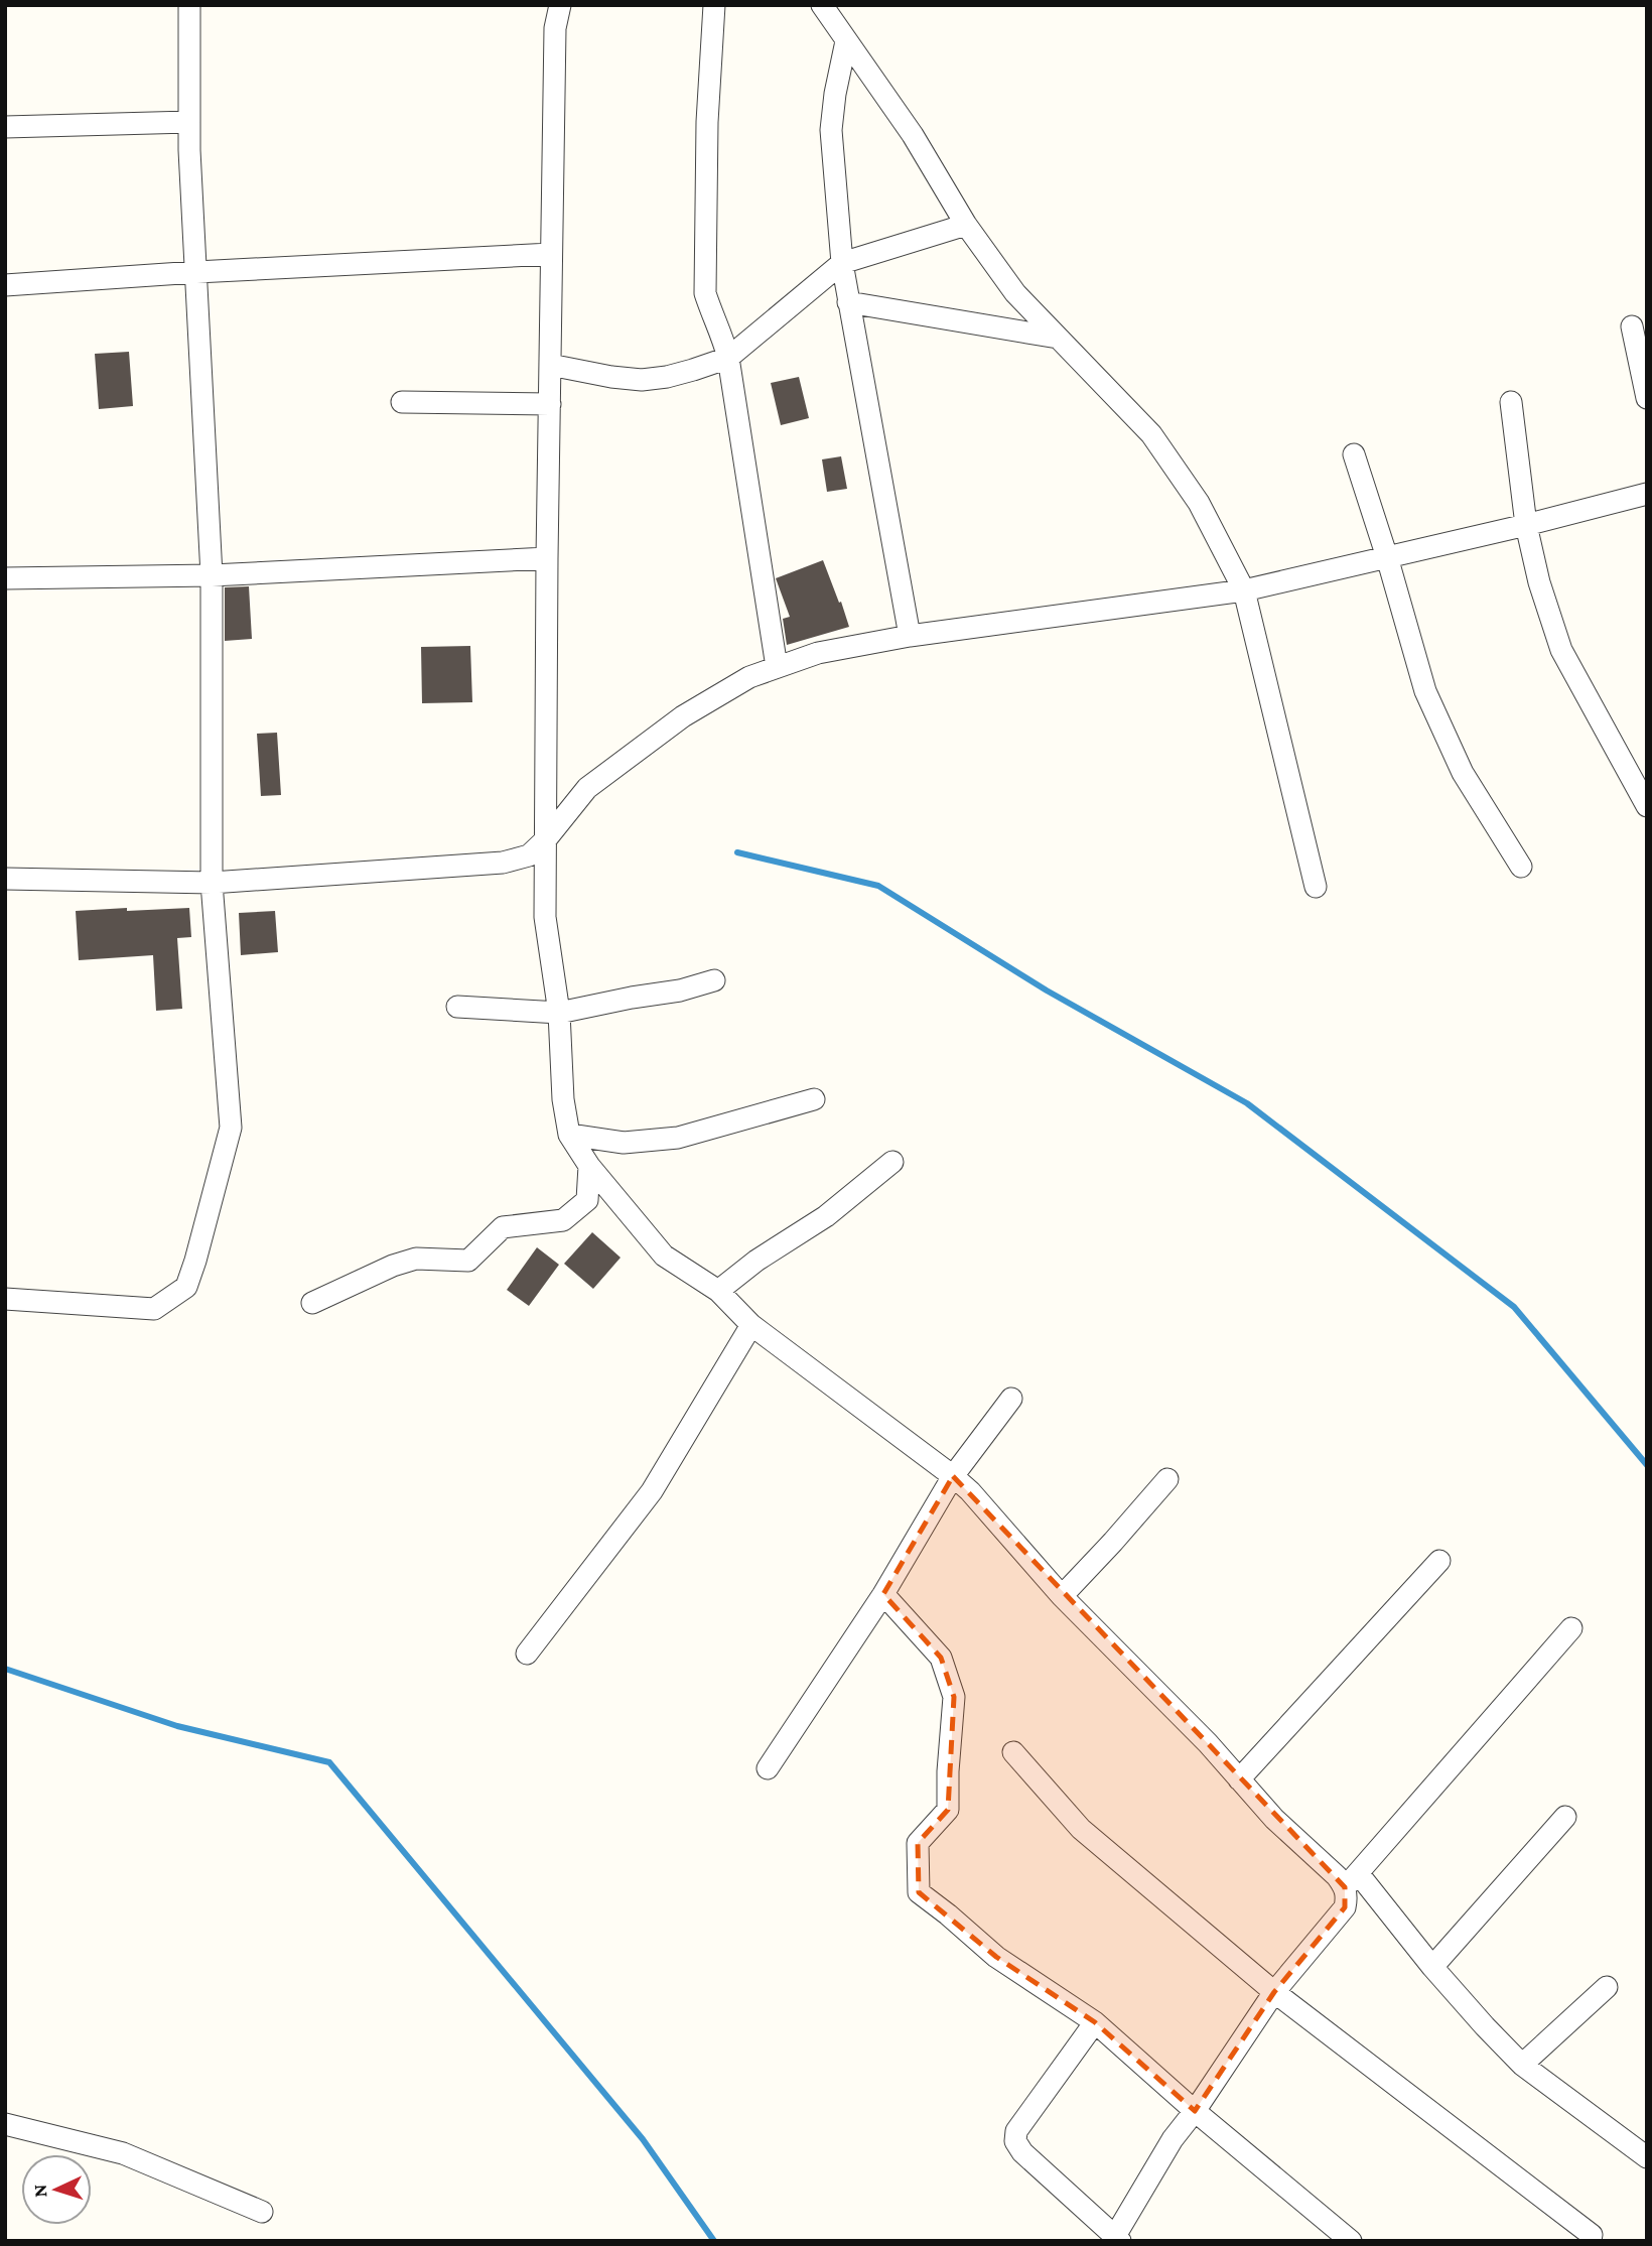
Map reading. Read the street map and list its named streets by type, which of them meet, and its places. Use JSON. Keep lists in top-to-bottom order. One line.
{"north":"left"}
